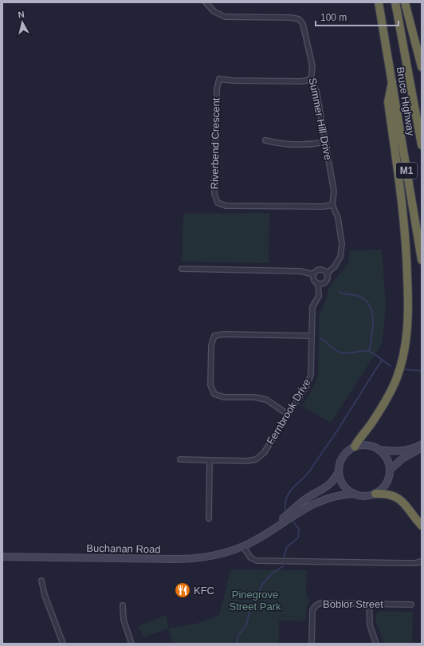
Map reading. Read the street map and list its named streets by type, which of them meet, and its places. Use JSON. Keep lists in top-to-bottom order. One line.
{"streets":{"highway":["Bruce Highway","M1"],"main road":["Buchanan Road"],"street":["Summer Hill Drive","Riverbend Crescent","Fernbrook Drive","Boblor Street"]},"crossings":[["Summer Hill Drive","Riverbend Crescent"],["Summer Hill Drive","Fernbrook Drive"]],"parks":["Pinegrove Street Park"],"places":{"restaurant":["KFC"]},"scale_bar":"100 m","north":"top"}
